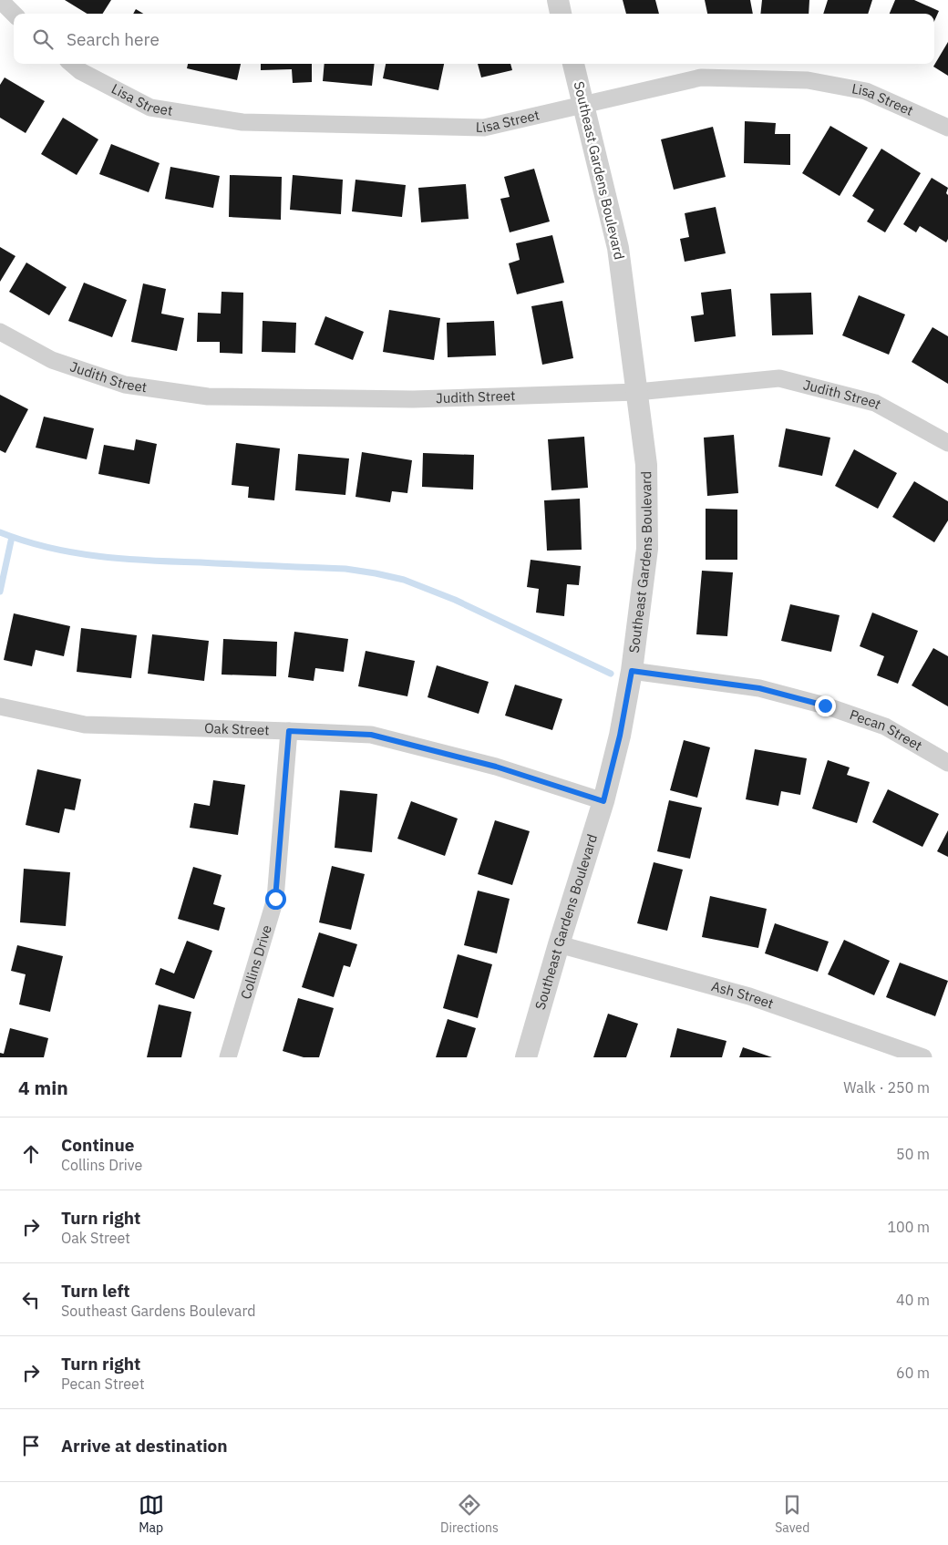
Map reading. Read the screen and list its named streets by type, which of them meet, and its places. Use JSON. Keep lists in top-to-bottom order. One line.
{"streets":{"street":["Lisa Street","Southeast Gardens Boulevard","Judith Street","Oak Street","Pecan Street","Collins Drive","Ash Street"]},"crossings":[["Lisa Street","Southeast Gardens Boulevard"],["Southeast Gardens Boulevard","Judith Street"],["Southeast Gardens Boulevard","Oak Street"],["Southeast Gardens Boulevard","Pecan Street"],["Southeast Gardens Boulevard","Ash Street"],["Oak Street","Collins Drive"]],"page":{"search":"Search here","heading":["4 min","Walk · 250 m"],"list":[["Continue","Collins Drive","50 m"],["Turn right","Oak Street","100 m"],["Turn left","Southeast Gardens Boulevard","40 m"],["Turn right","Pecan Street","60 m"],"Arrive at destination"],"nav":["Map","Directions","Saved"]}}
